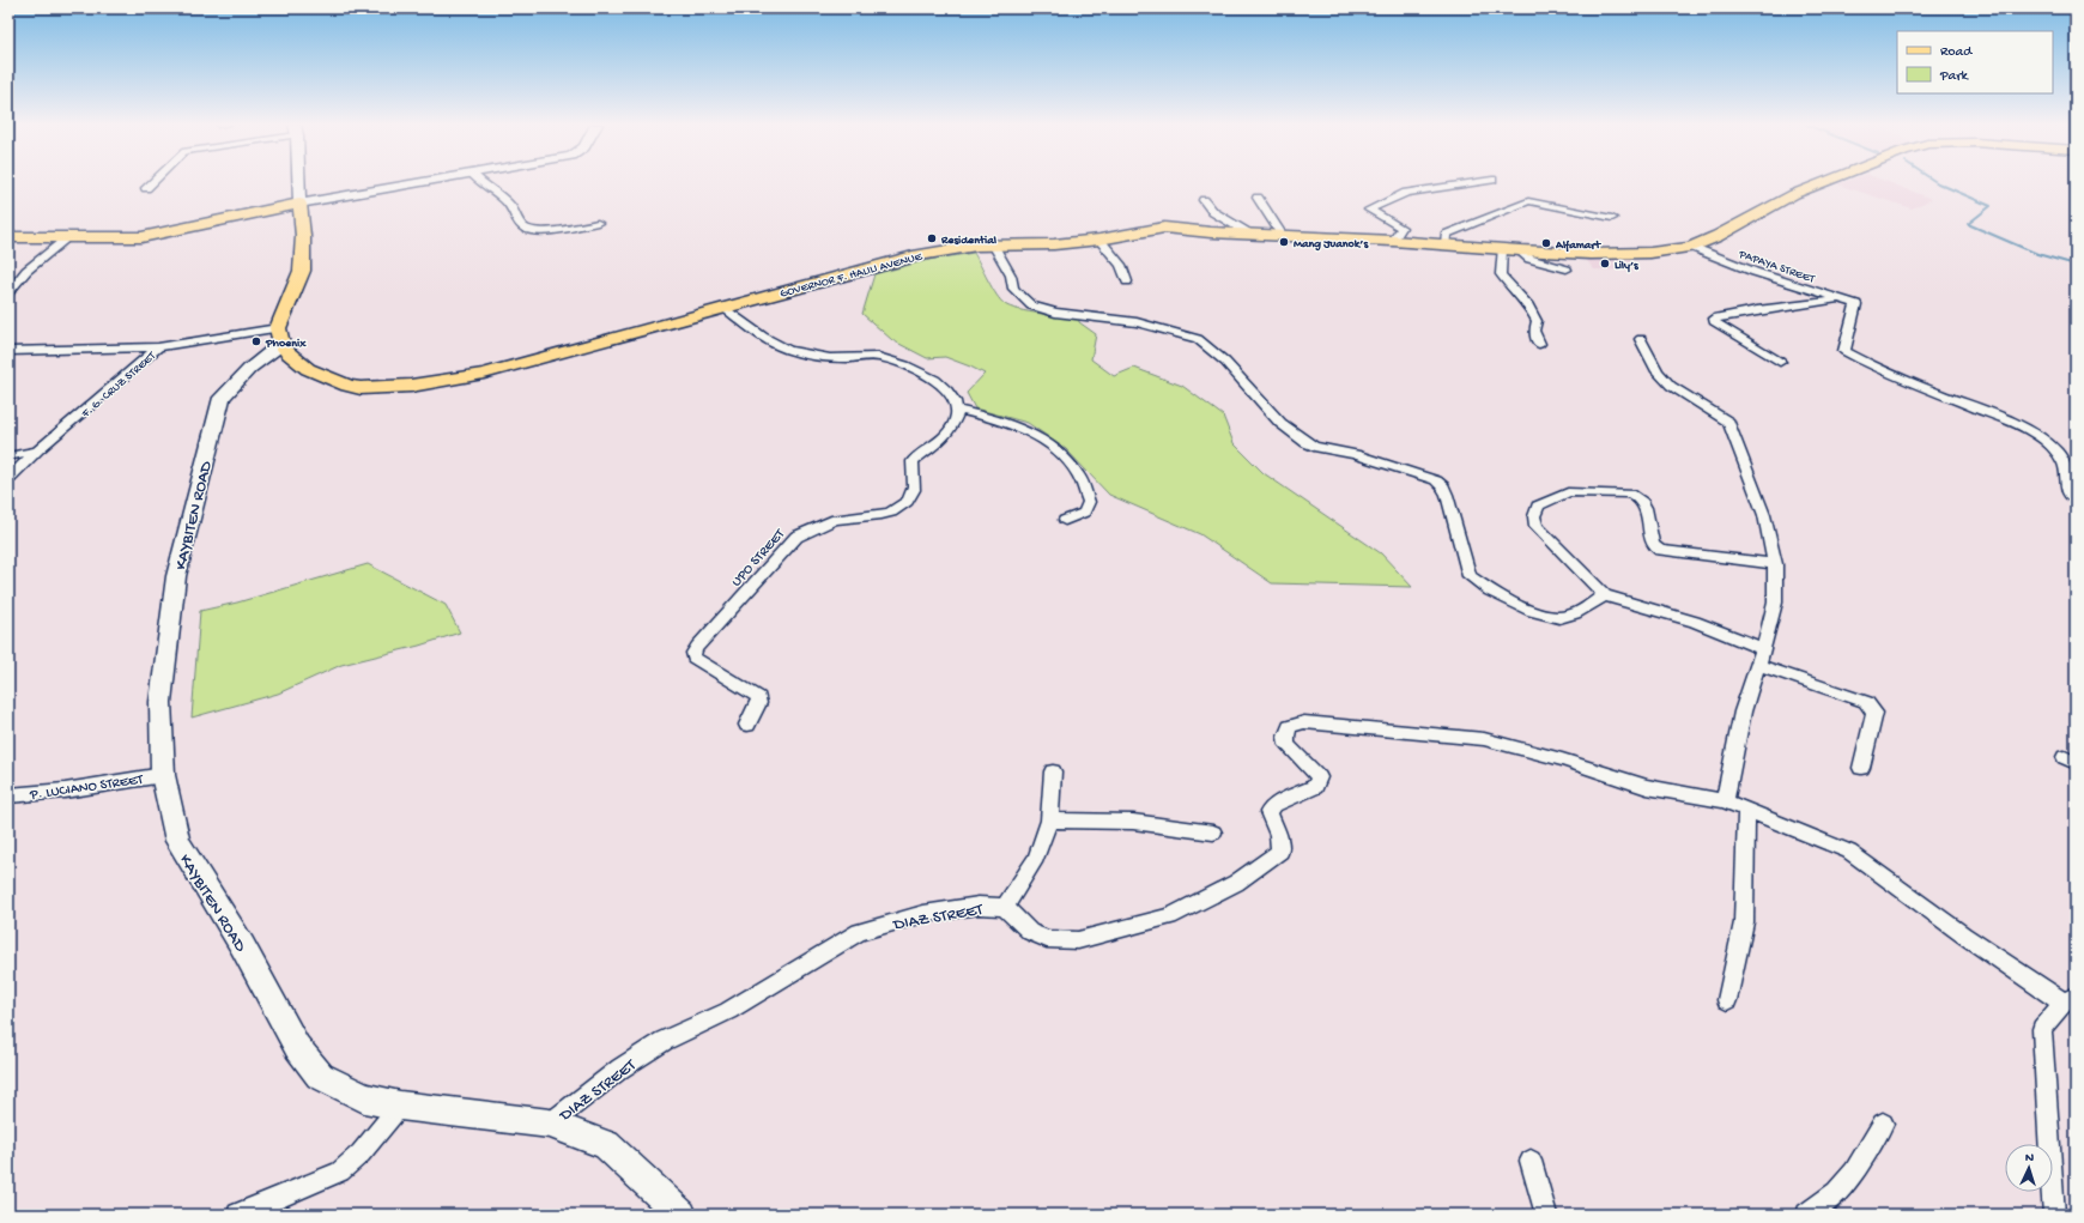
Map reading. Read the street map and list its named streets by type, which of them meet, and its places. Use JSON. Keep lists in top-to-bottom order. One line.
{"streets":{"main road":["GOVERNOR F. HALILI AVENUE"],"street":["PAPAYA STREET","F. G. CRUZ STREET","KAYBITEN ROAD","UPO STREET","P. LUCIANO STREET","DIAZ STREET"]},"crossings":[["PAPAYA STREET","GOVERNOR F. HALILI AVENUE"],["GOVERNOR F. HALILI AVENUE","F. G. CRUZ STREET"],["GOVERNOR F. HALILI AVENUE","KAYBITEN ROAD"],["F. G. CRUZ STREET","KAYBITEN ROAD"],["KAYBITEN ROAD","P. LUCIANO STREET"],["KAYBITEN ROAD","DIAZ STREET"]],"places":["Residential","Mang Juanok’s","Alfamart","Lily’s","Phoenix"],"legend":["Road","Park"],"north":"top"}
